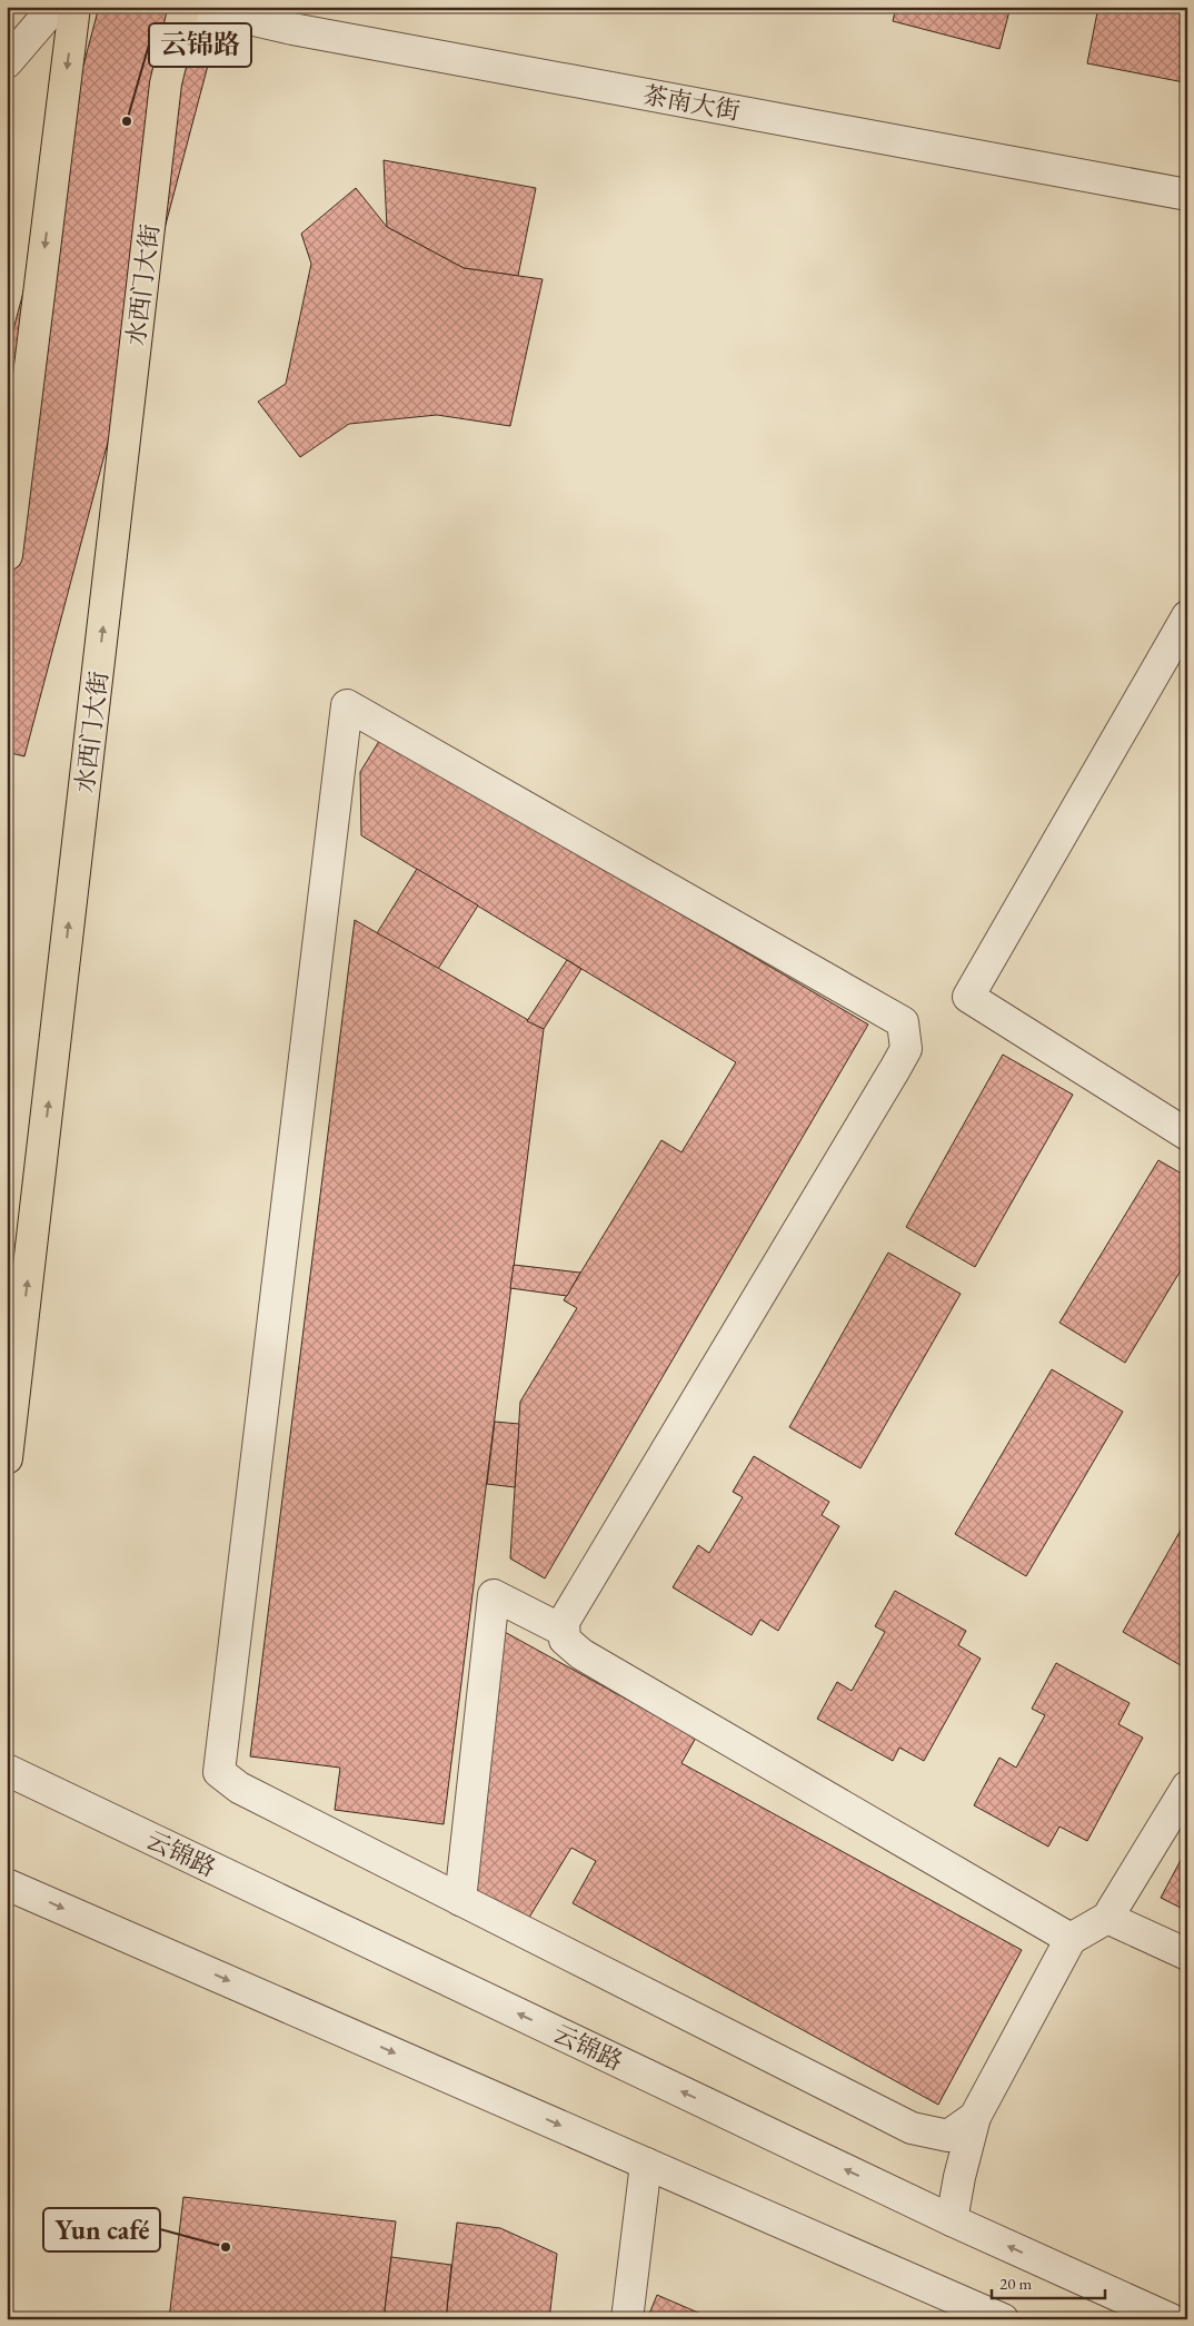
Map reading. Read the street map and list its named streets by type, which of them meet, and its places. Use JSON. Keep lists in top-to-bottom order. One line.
{"streets":{"main road":["水西门大街"],"street":["茶南大街","云锦路"]},"places":["云锦路","Yun café"],"scale_bar":"20 m"}
